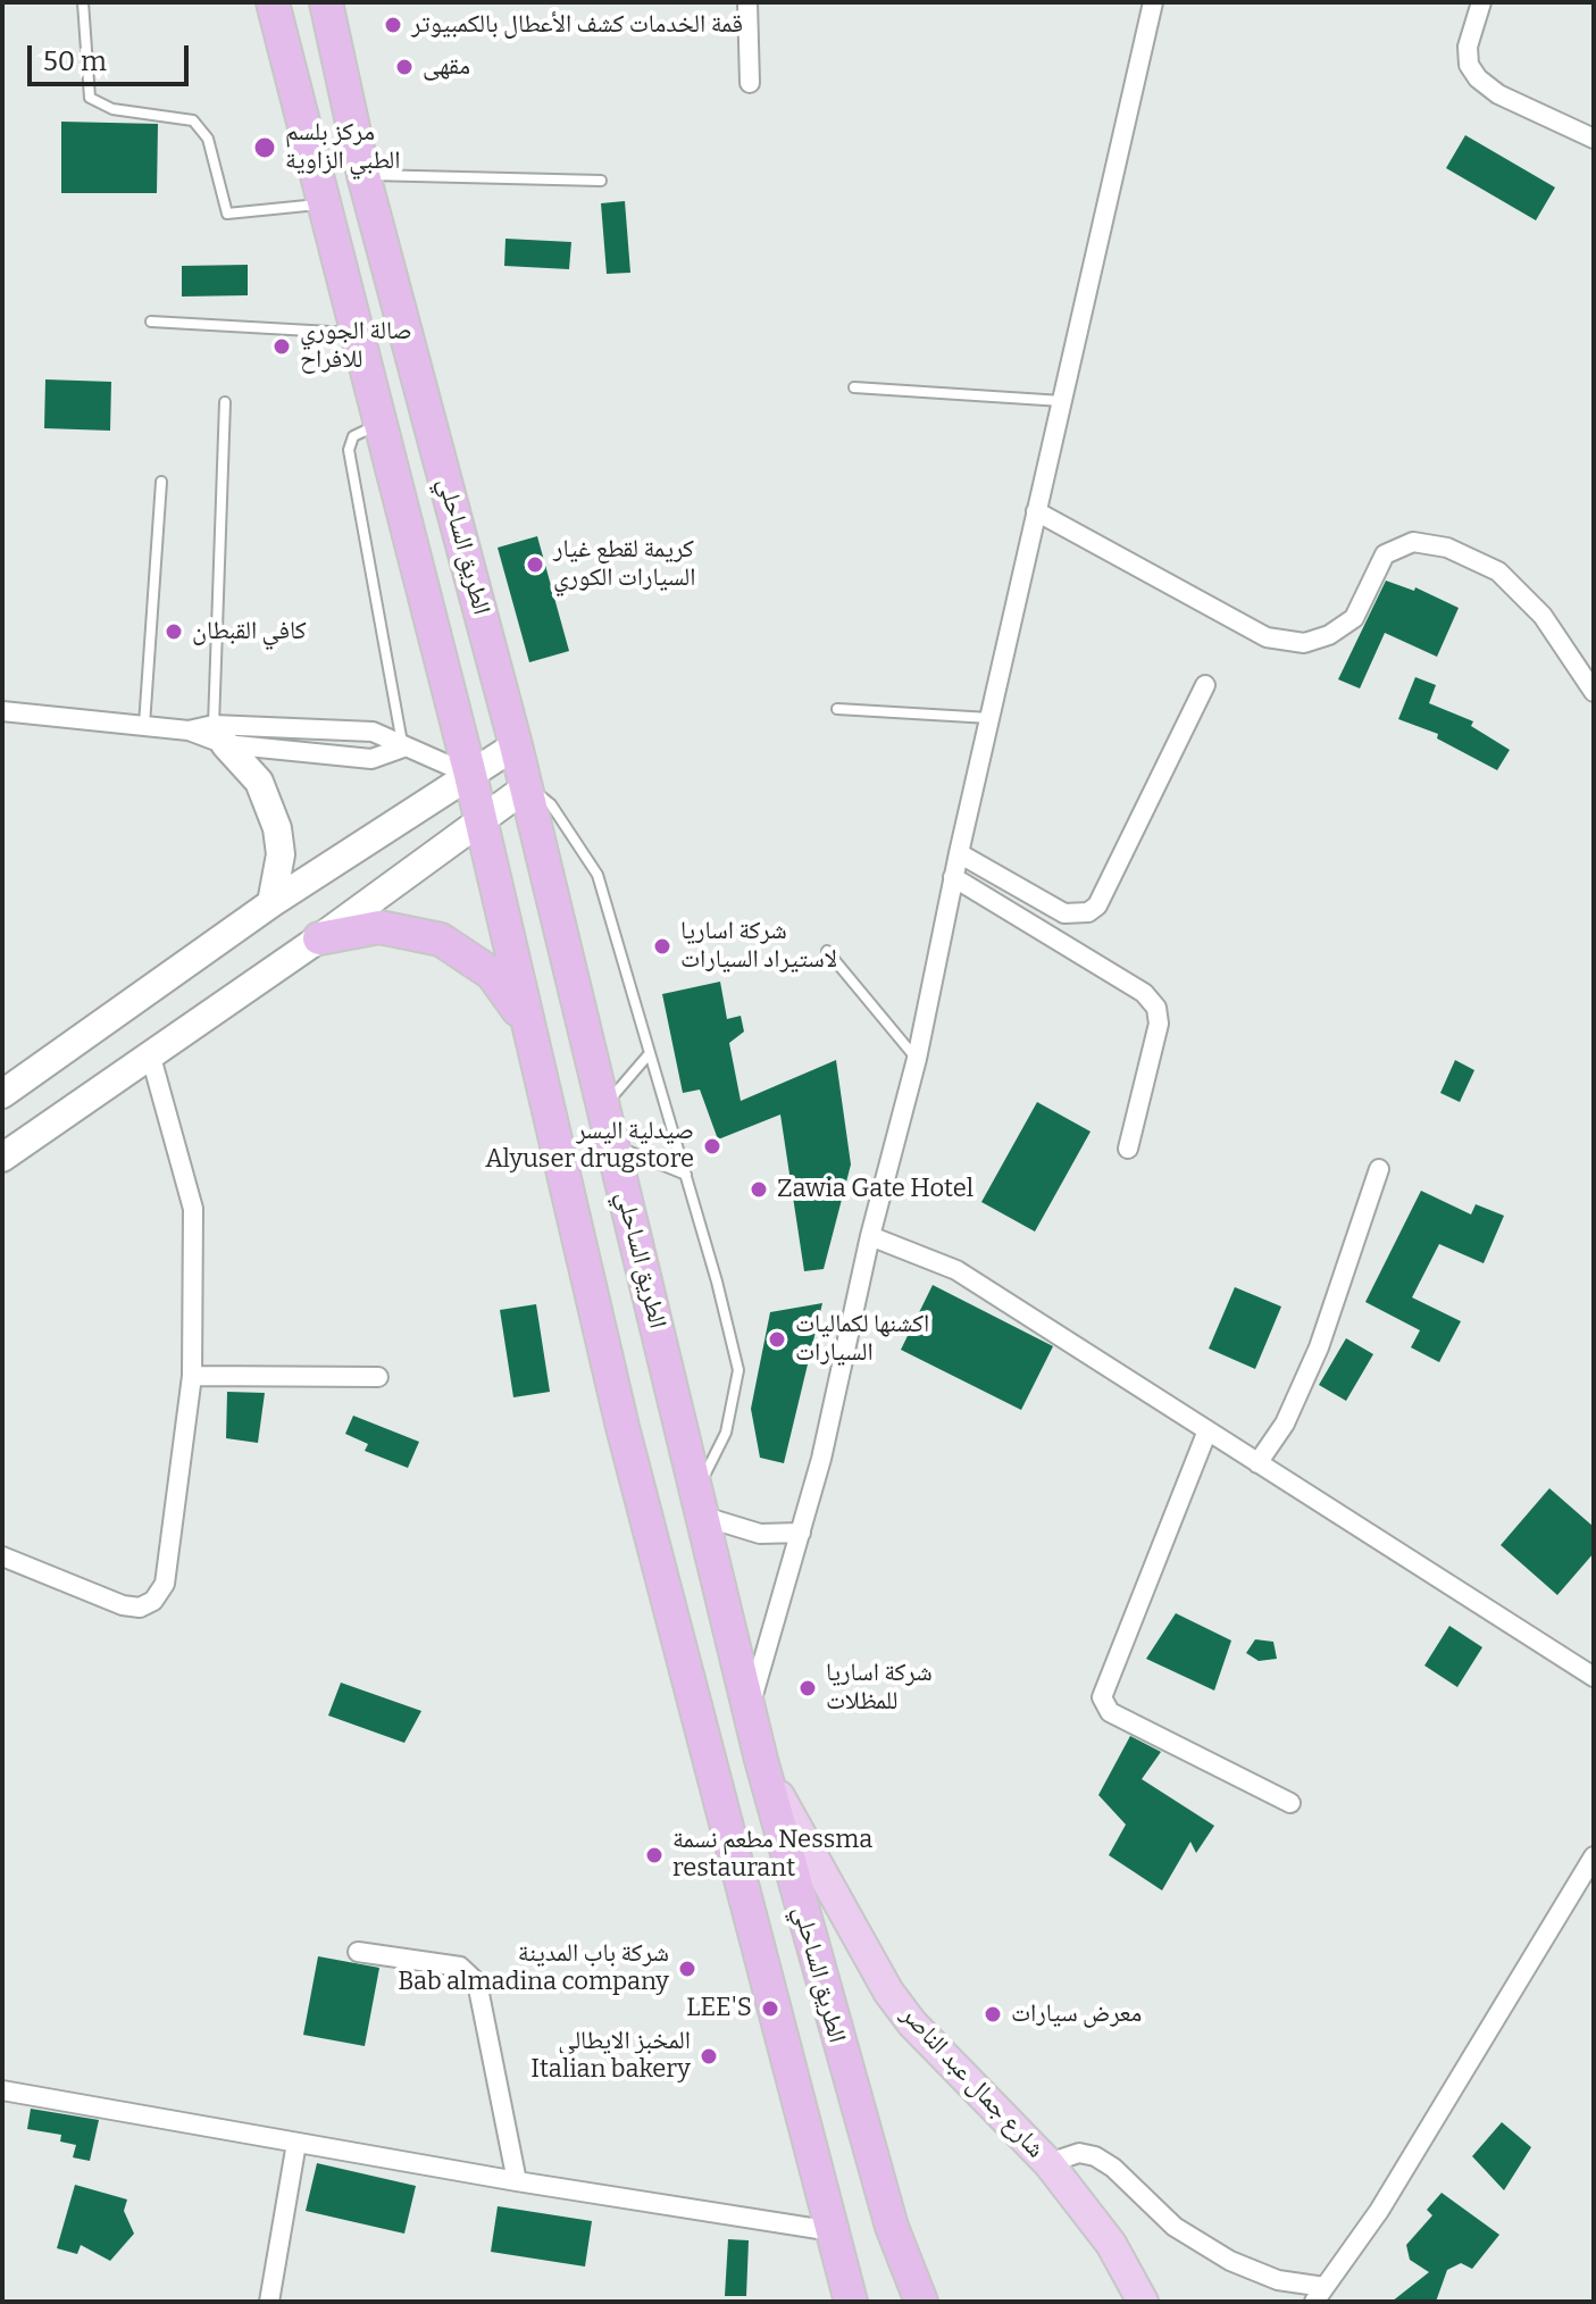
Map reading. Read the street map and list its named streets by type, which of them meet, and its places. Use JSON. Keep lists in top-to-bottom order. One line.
{"streets":{"highway":["الطريق الساحلي"],"main road":["شارع جمال عبد الناصر"]},"crossings":[["الطريق الساحلي","شارع جمال عبد الناصر"]],"places":["قمة الخدمات كشف الأعطال بالكمبيوتر","مقهى","مركز بلسم الطبي الزاوية","صالة الجوري للافراح","كريمة لقطع غيار السيارات الكوري","كافي القبطان","شركة اساريا لاستيراد السيارات","صيدلية اليسر Alyuser drugstore","Zawia Gate Hotel","اكشنها لكماليات السيارات","شركة اساريا للمظلات","مطعم نسمة Nessma restaurant","شركة باب المدينة Bab almadina company","LEE'S","معرض سيارات","المخبز الايطالي Italian bakery"],"scale_bar":"50 m"}
